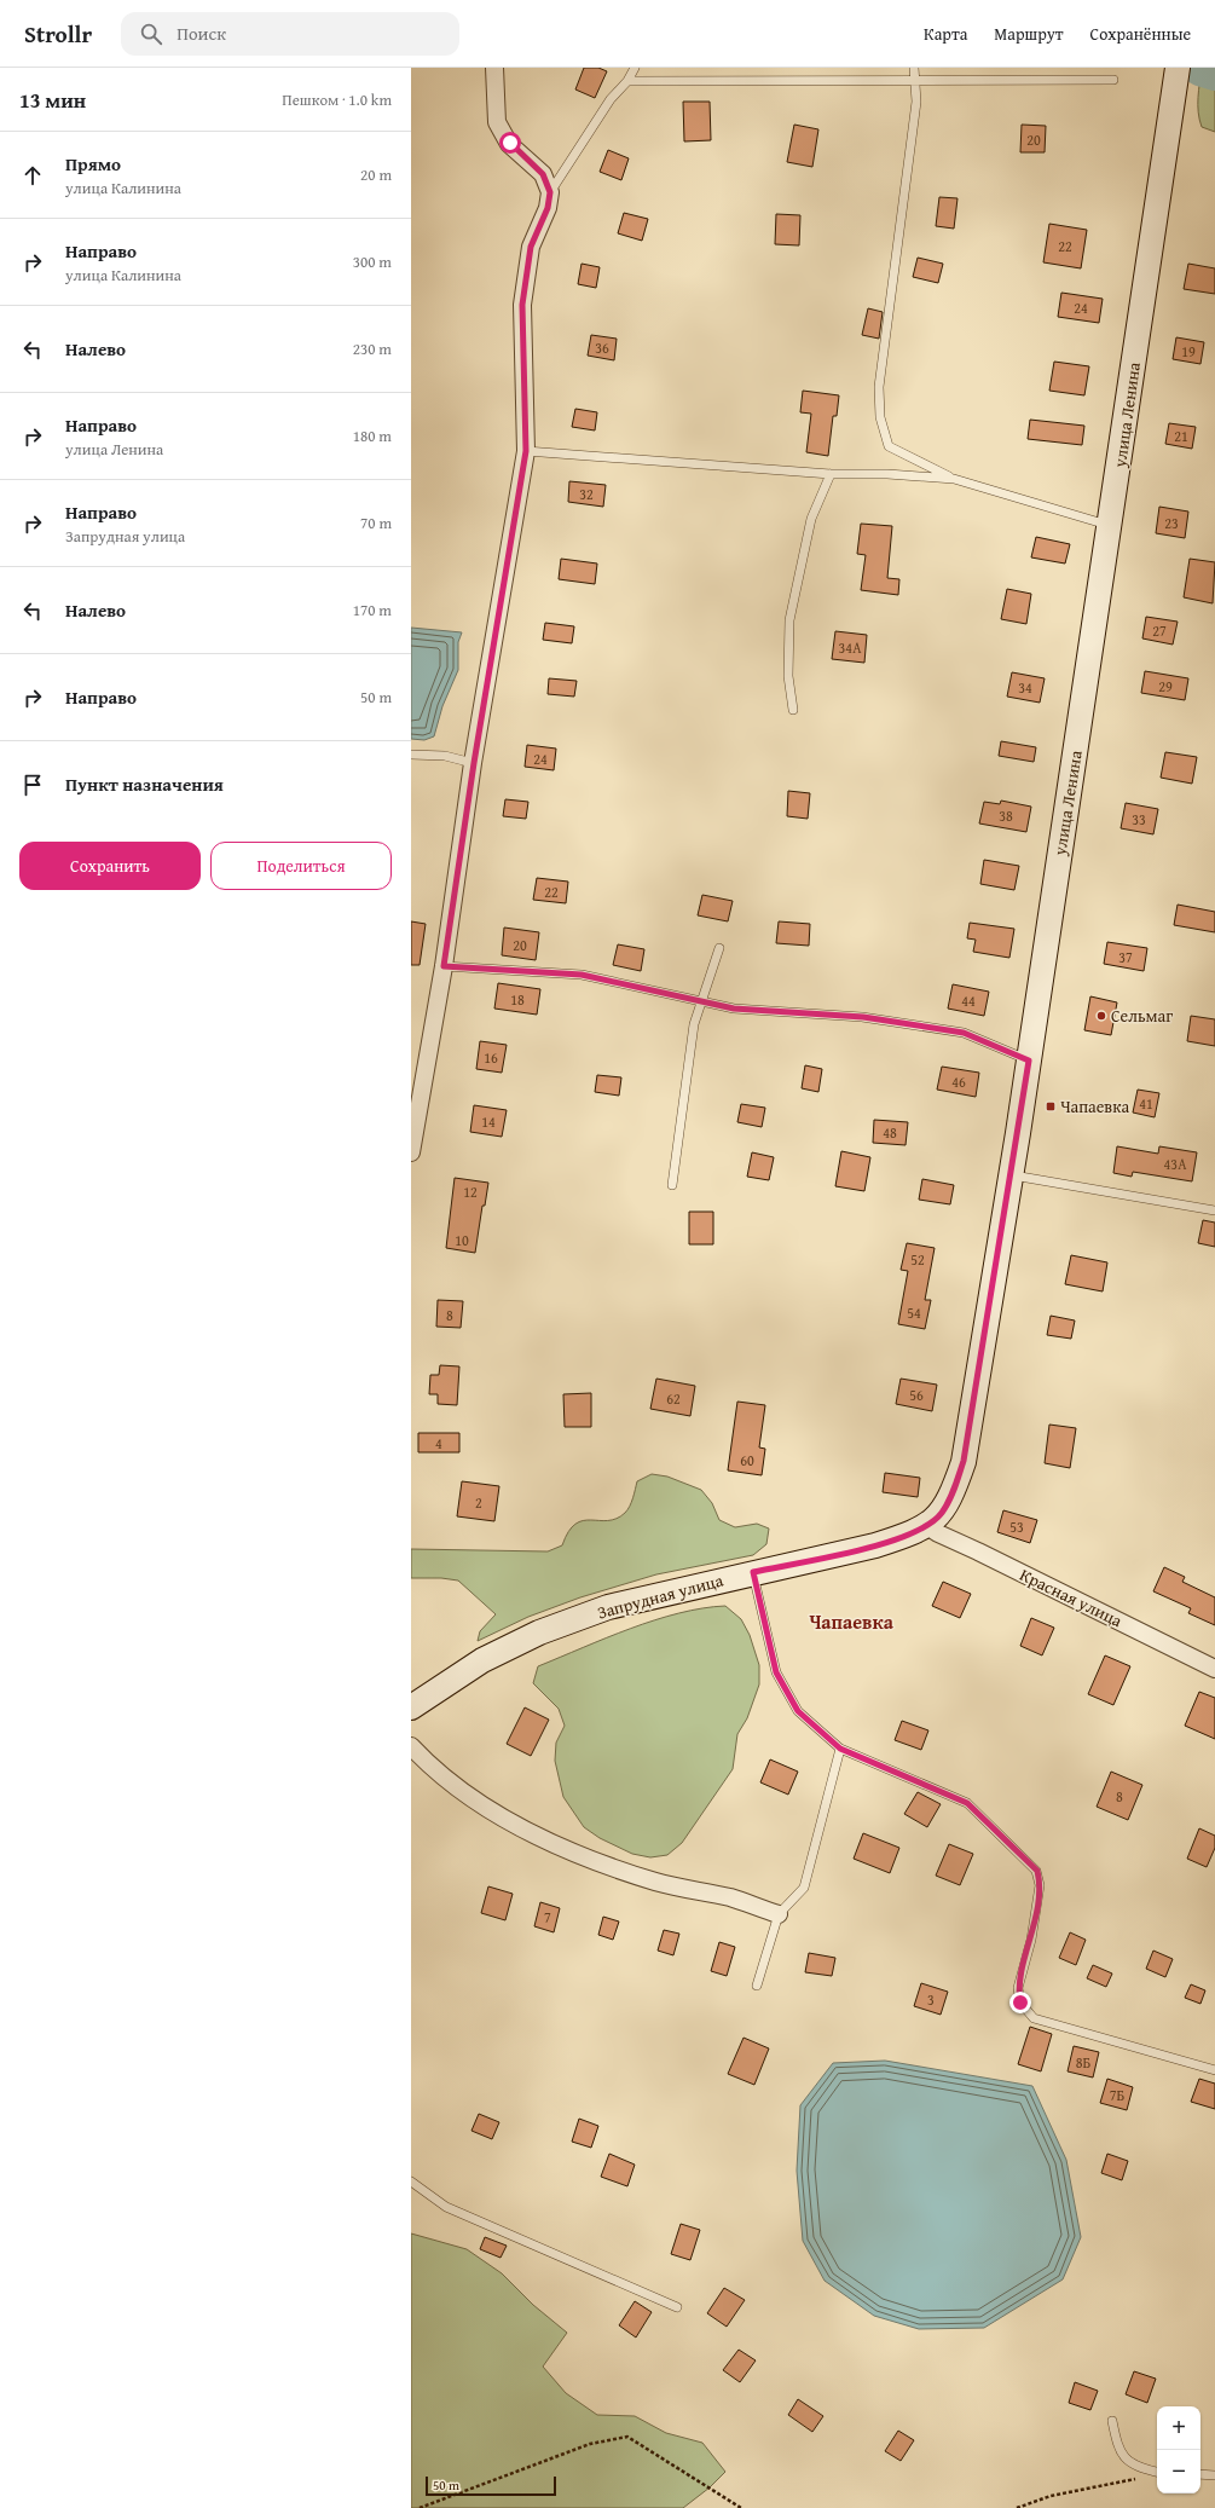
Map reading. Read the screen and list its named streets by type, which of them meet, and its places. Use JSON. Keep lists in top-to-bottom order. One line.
{"streets":{"street":["улица Ленина","Запрудная улица","Красная улица"]},"crossings":[["улица Ленина","Запрудная улица"],["улица Ленина","Красная улица"],["Запрудная улица","Красная улица"]],"districts":["Чапаевка"],"places":{"other":["Сельмаг"],"transit":["Чапаевка"]},"house_numbers":["20","22","24","36","19","21","32","23","27","34А","29","34","24","38","33","22","20","37","18","44","16","46","41","14","48","43А","12","10","52","54","8","56","62","4","60","2","53","8","7","3","8Б","7Б"],"scale_bar":"50 m","page":{"header":"Strollr","search":"Поиск","nav":["Карта","Маршрут","Сохранённые"],"heading":["13 мин","Пешком · 1.0 km"],"list":[["Прямо","улица Калинина","20 m"],["Направо","улица Калинина","300 m"],["Налево","230 m"],["Направо","улица Ленина","180 m"],["Направо","Запрудная улица","70 m"],["Налево","170 m"],["Направо","50 m"],"Пункт назначения"],"buttons":["Сохранить","Поделиться"],"map_buttons":["+","−"],"scale":"50 m"}}
